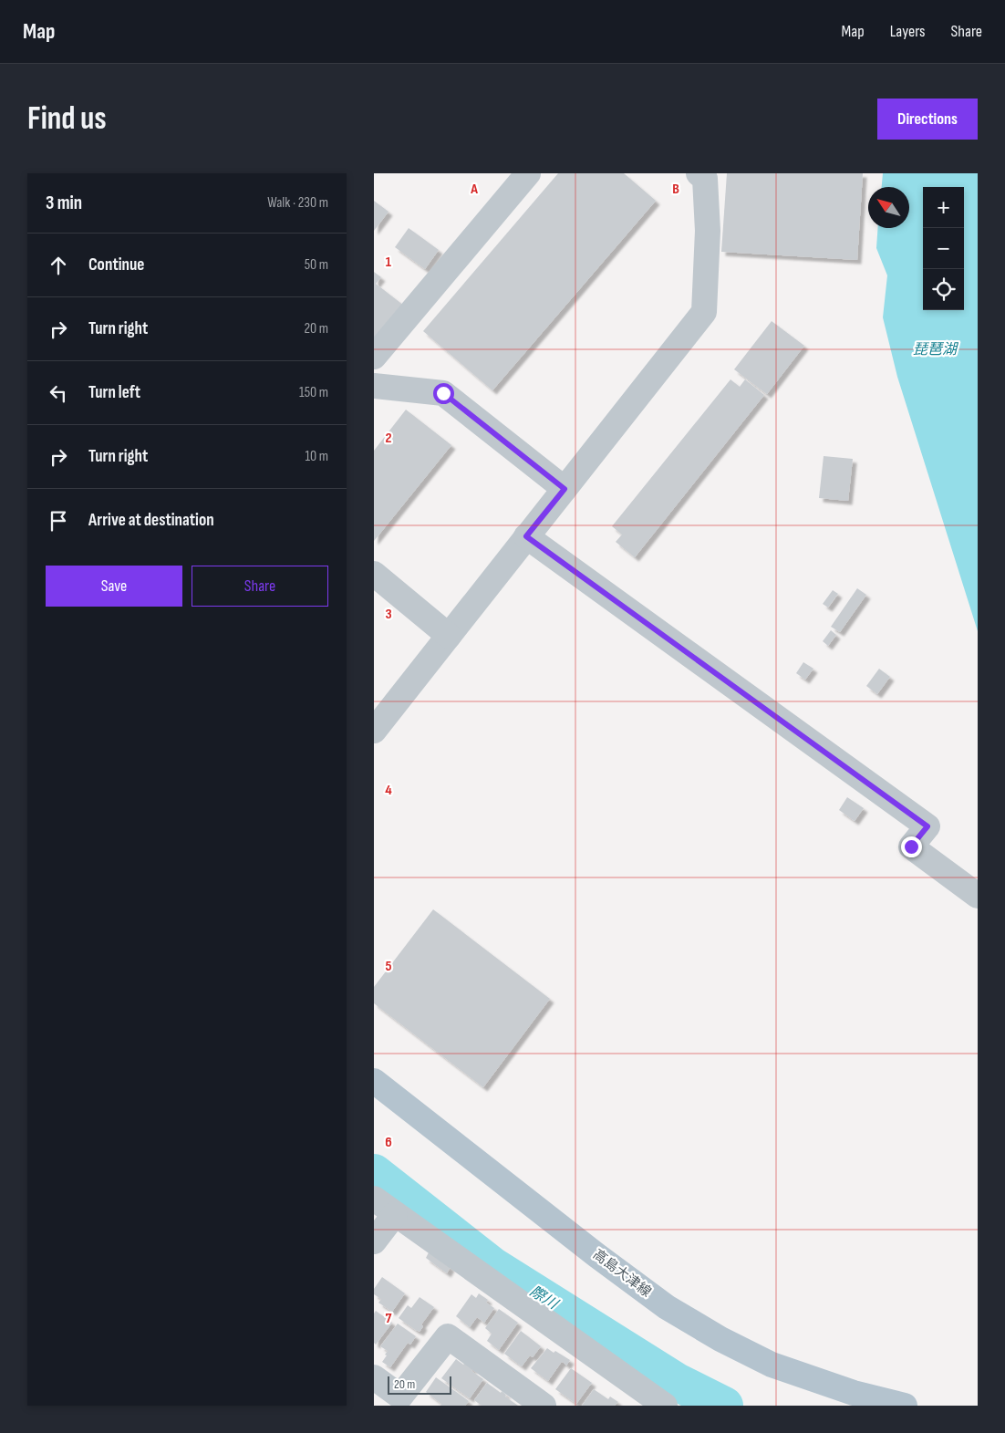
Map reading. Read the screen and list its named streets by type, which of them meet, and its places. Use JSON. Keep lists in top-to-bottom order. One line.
{"streets":{"main road":["高島大津線"]},"water":["琵琶湖","際川"],"scale_bar":"20 m","north":"top left","page":{"header":"Map","nav":["Map","Layers","Share"],"buttons":["Directions",["Save","Share"]],"title":"Find us","heading":["3 min","Walk · 230 m"],"map_buttons":["+","−"],"list":[["Continue","50 m"],["Turn right","20 m"],["Turn left","150 m"],["Turn right","10 m"],"Arrive at destination"],"scale":"20 m"},"grid":{"columns":["A","B"],"rows":["1","2","3","4","5","6","7"]}}
